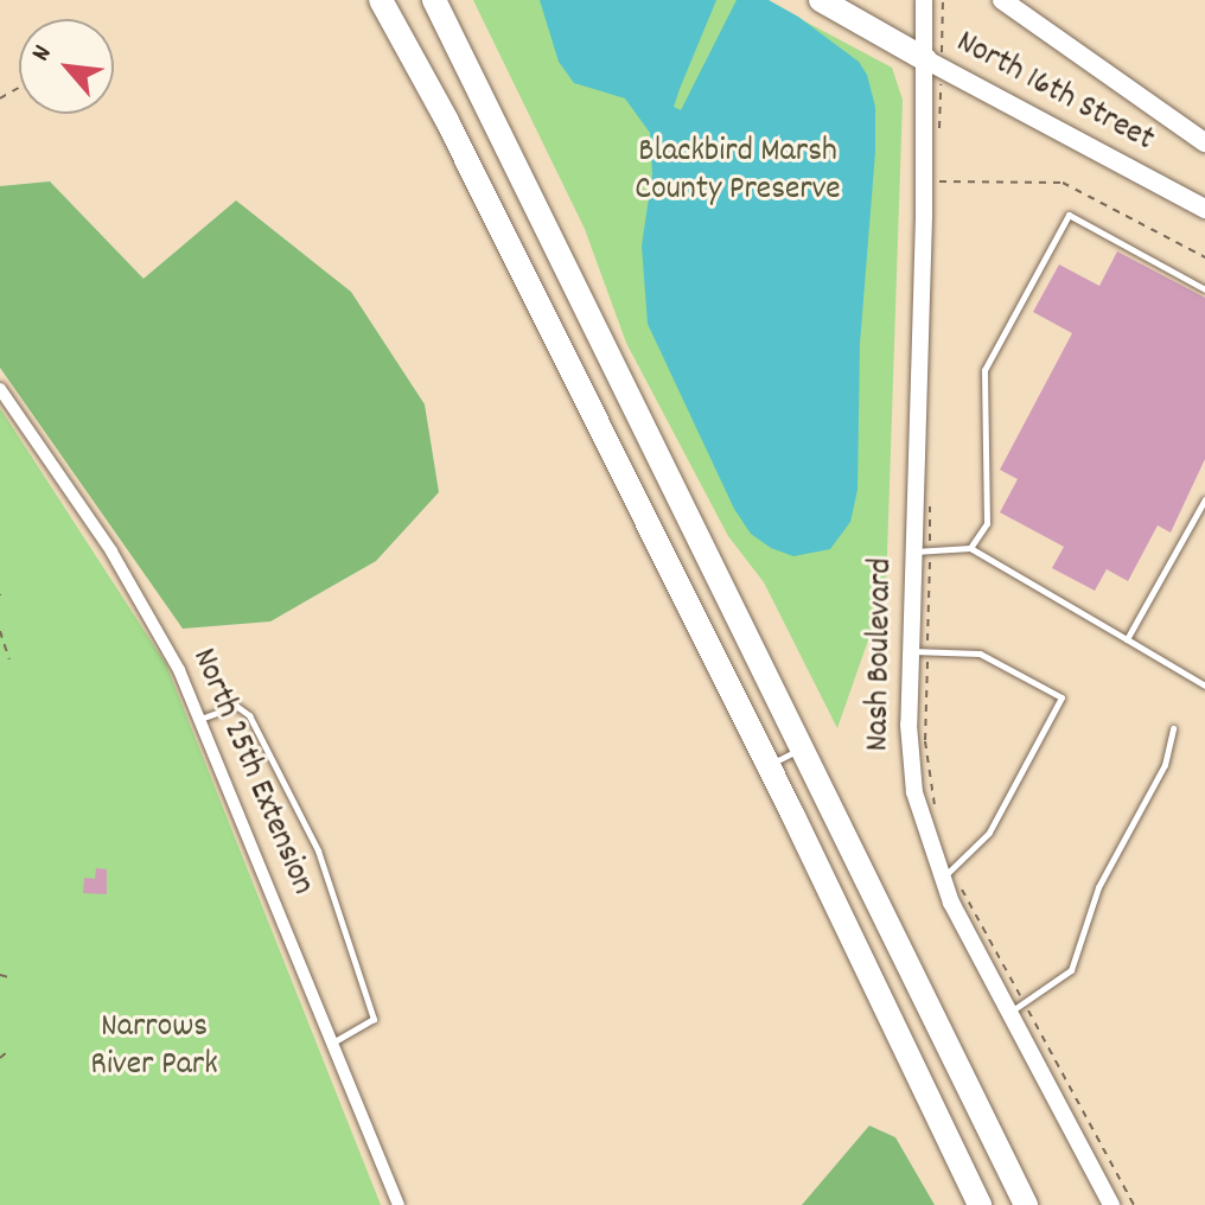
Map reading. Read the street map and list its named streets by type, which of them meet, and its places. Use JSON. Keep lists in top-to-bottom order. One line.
{"streets":{"main road":["North 16th Street"],"street":["Nash Boulevard","North 25th Extension"]},"crossings":[["North 16th Street","Nash Boulevard"]],"parks":["Blackbird Marsh County Preserve","Narrows River Park"],"north":"top left"}
